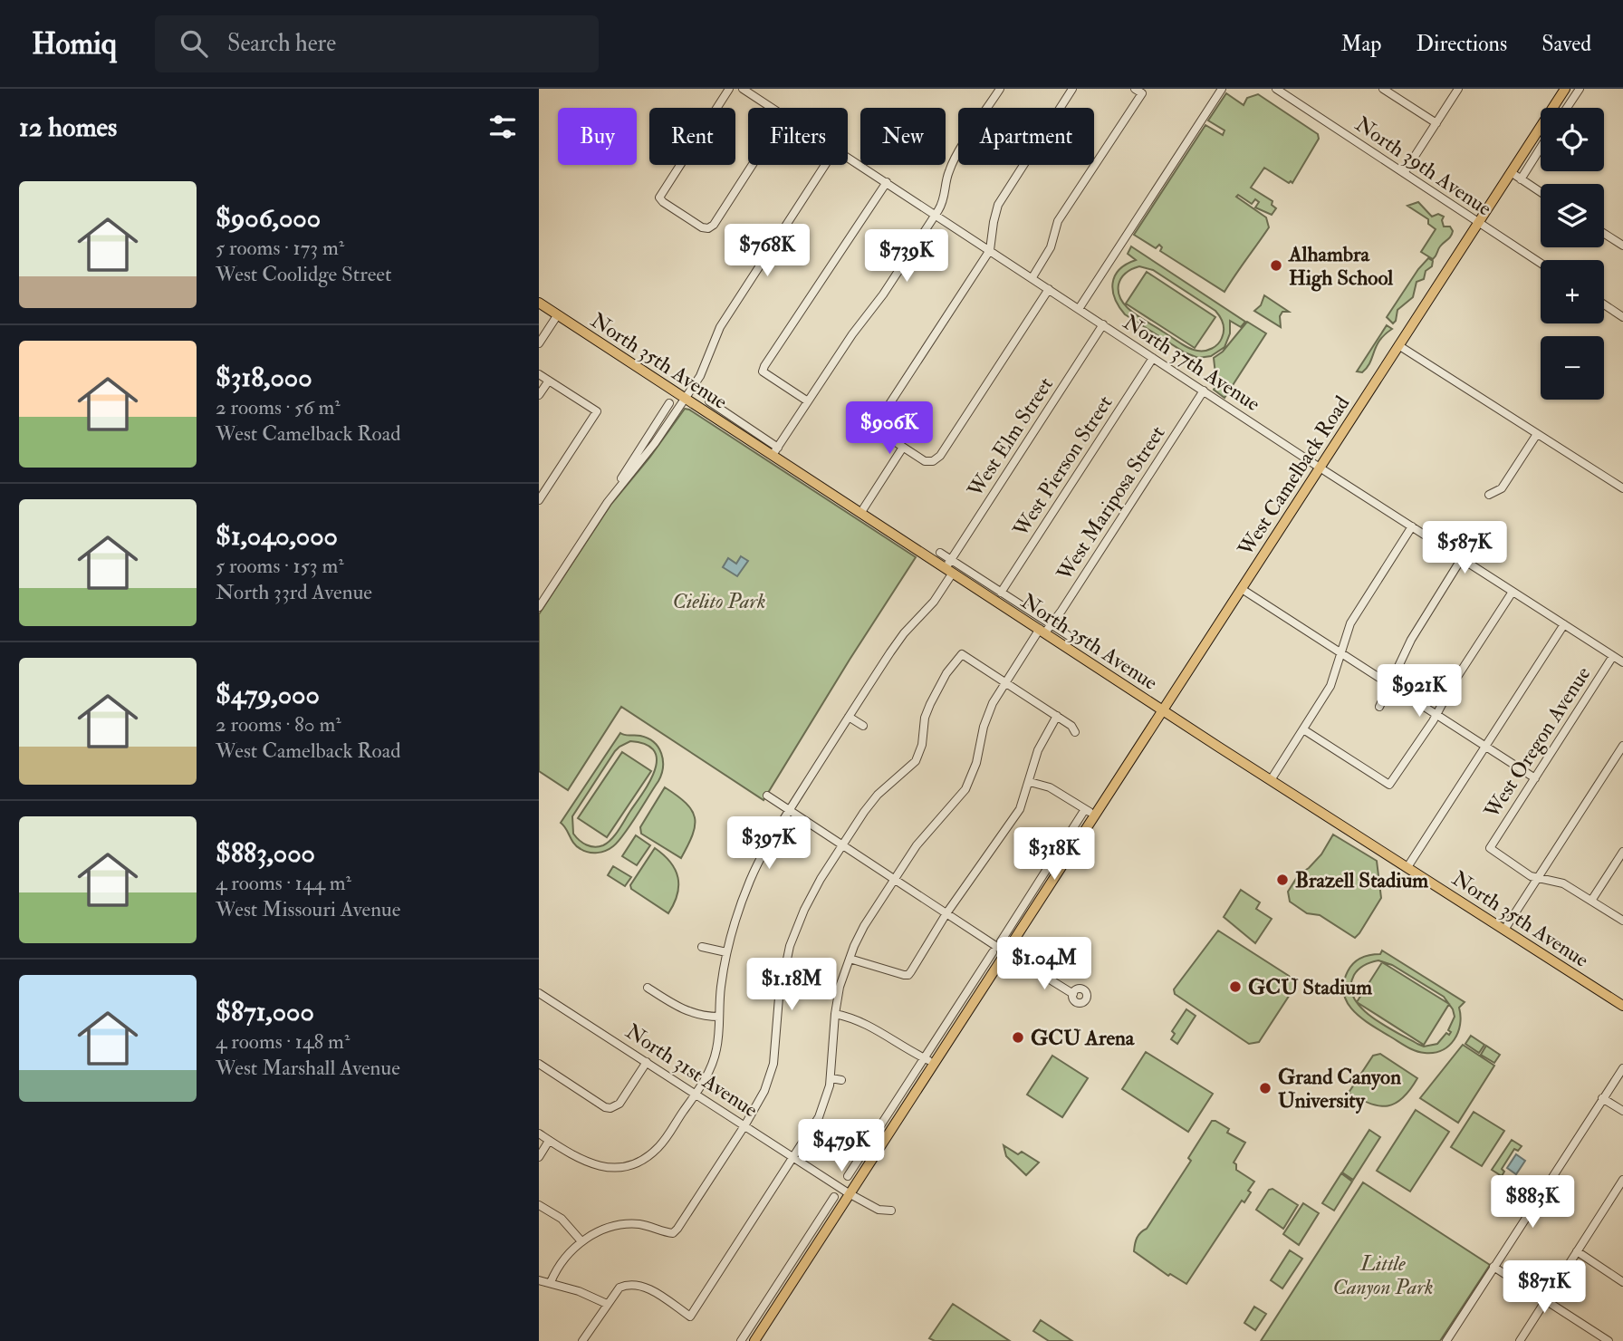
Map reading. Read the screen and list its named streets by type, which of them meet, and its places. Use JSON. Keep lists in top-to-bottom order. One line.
{"streets":{"main road":["North 35th Avenue","West Camelback Road"],"street":["North 39th Avenue","North 37th Avenue","West Elm Street","West Pierson Street","West Mariposa Street","West Oregon Avenue","North 31st Avenue"]},"crossings":[["North 39th Avenue","West Camelback Road"],["North 35th Avenue","West Elm Street"],["North 35th Avenue","West Pierson Street"],["North 35th Avenue","West Camelback Road"],["North 35th Avenue","West Mariposa Street"],["North 37th Avenue","West Elm Street"],["North 37th Avenue","West Pierson Street"],["North 37th Avenue","West Camelback Road"],["North 37th Avenue","West Mariposa Street"],["North 37th Avenue","West Oregon Avenue"],["West Elm Street","North 31st Avenue"],["West Camelback Road","North 31st Avenue"],["West Mariposa Street","North 31st Avenue"]],"parks":["Cielito Park","Little Canyon Park"],"places":["Alhambra High School","Brazell Stadium","GCU Stadium","GCU Arena","Grand Canyon University"],"page":{"header":"Homiq","search":"Search here","nav":["Map","Directions","Saved"],"heading":"12 homes","map_buttons":["+","−"],"chip":["Buy","Rent","Filters","New","Apartment"],"list":[{"name":"$906,000","note":"5 rooms · 173 m² · West Coolidge Street"},{"name":"$318,000","note":"2 rooms · 56 m² · West Camelback Road"},{"name":"$1,040,000","note":"5 rooms · 153 m² · North 33rd Avenue"},{"name":"$479,000","note":"2 rooms · 80 m² · West Camelback Road"},{"name":"$883,000","note":"4 rooms · 144 m² · West Missouri Avenue"},{"name":"$871,000","note":"4 rooms · 148 m² · West Marshall Avenue"}],"price":["$768K","$739K","$906K","$587K","$921K","$397K","$318K","$1.04M","$1.18M","$479K","$883K","$871K"]}}
